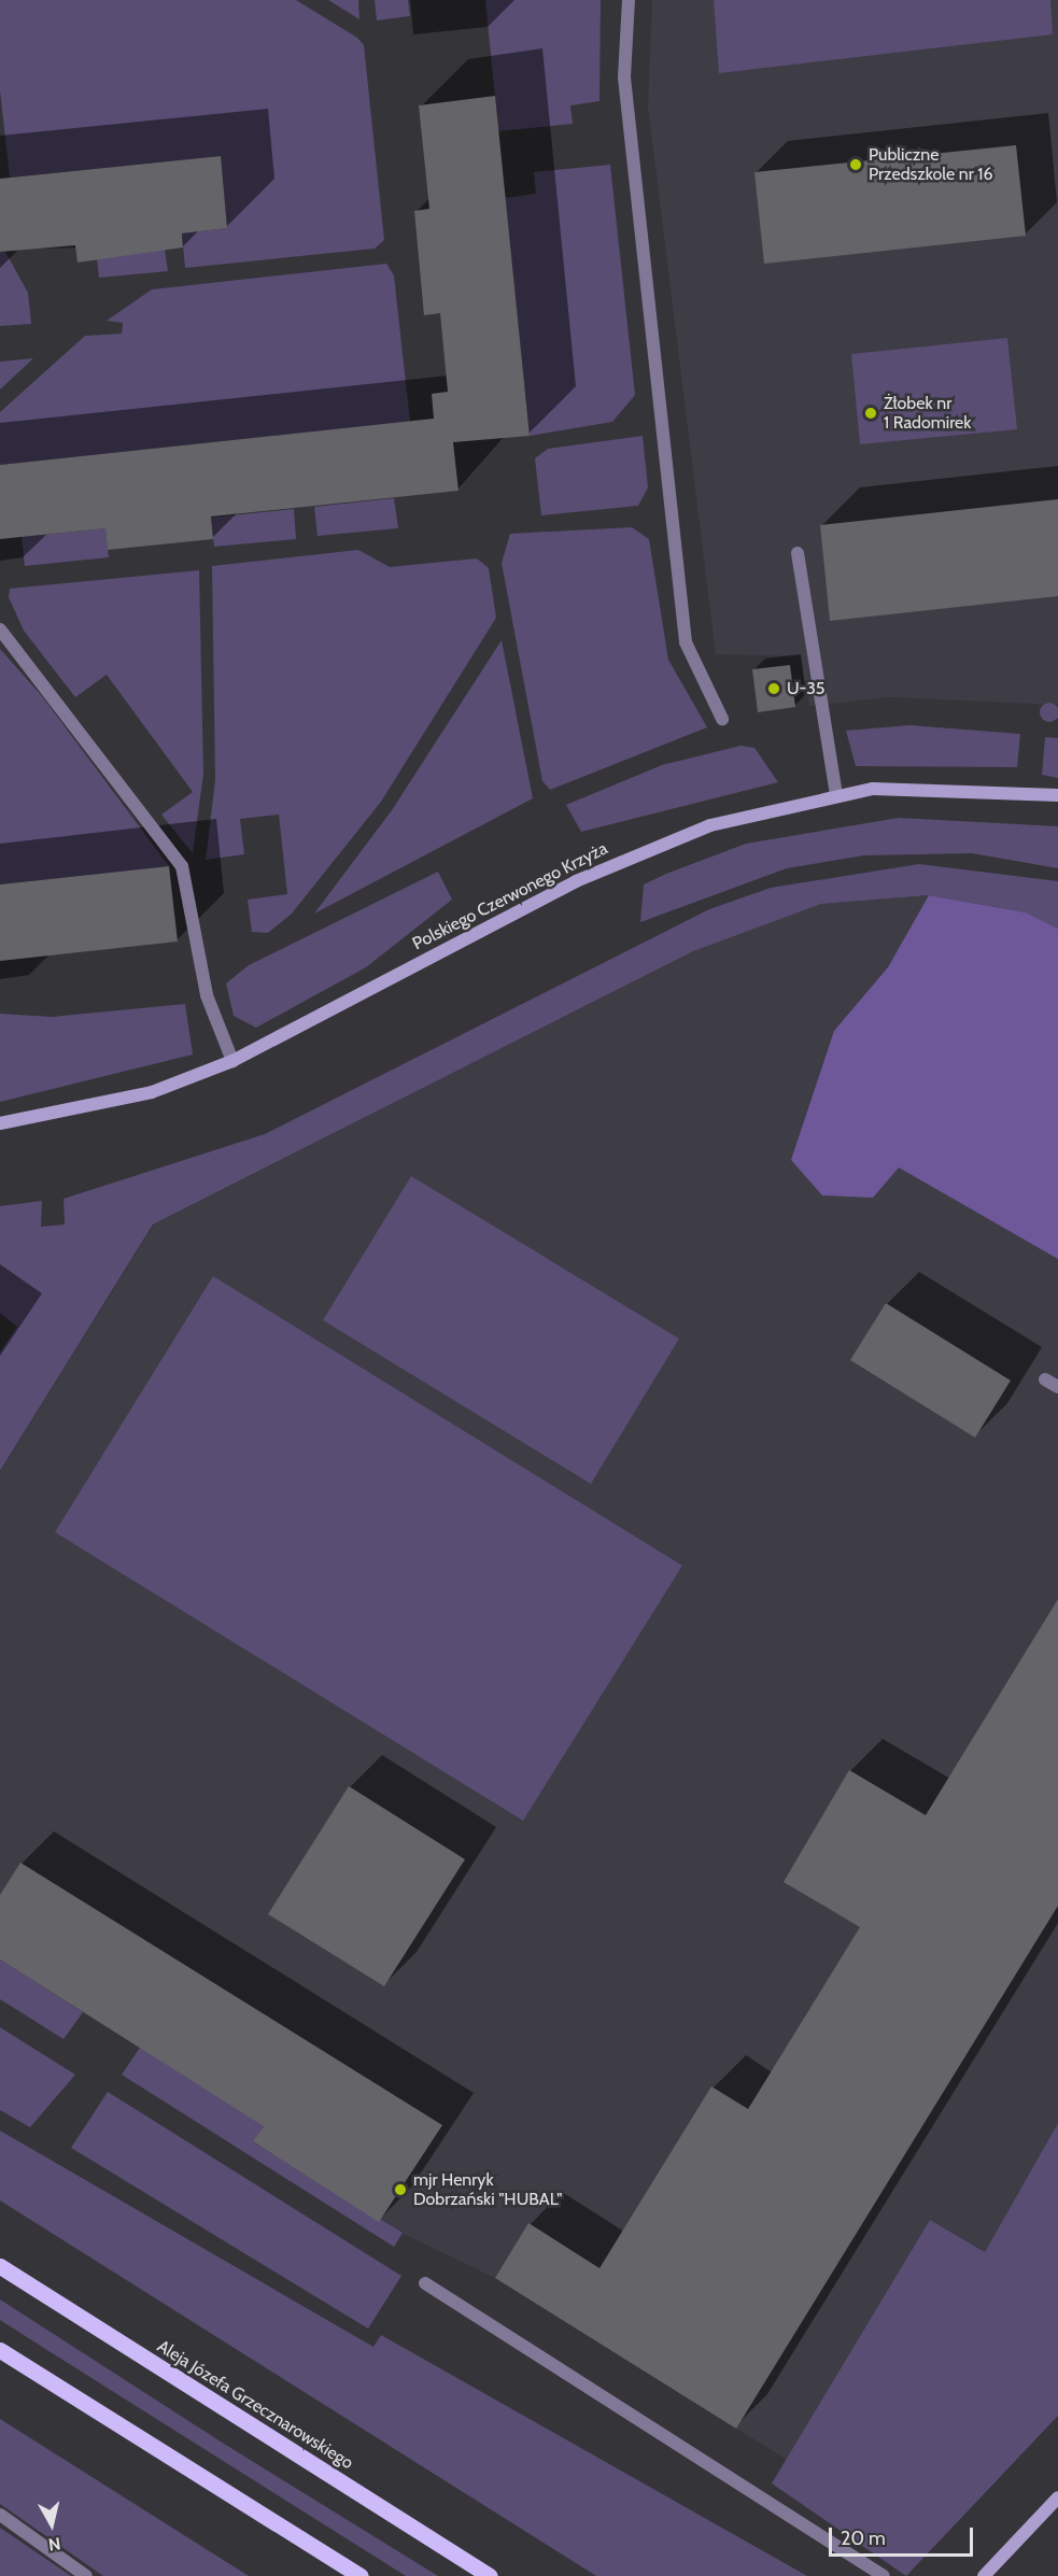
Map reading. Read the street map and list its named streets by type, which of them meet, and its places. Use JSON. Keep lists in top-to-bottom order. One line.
{"streets":{"main road":["Aleja Józefa Grzecznarowskiego"],"street":["Polskiego Czerwonego Krzyża"]},"places":["Publiczne Przedszkole nr 16","Żłobek nr 1 Radomirek","U-35","mjr Henryk Dobrzański \"HUBAL\""],"scale_bar":"20 m","north":"bottom"}
